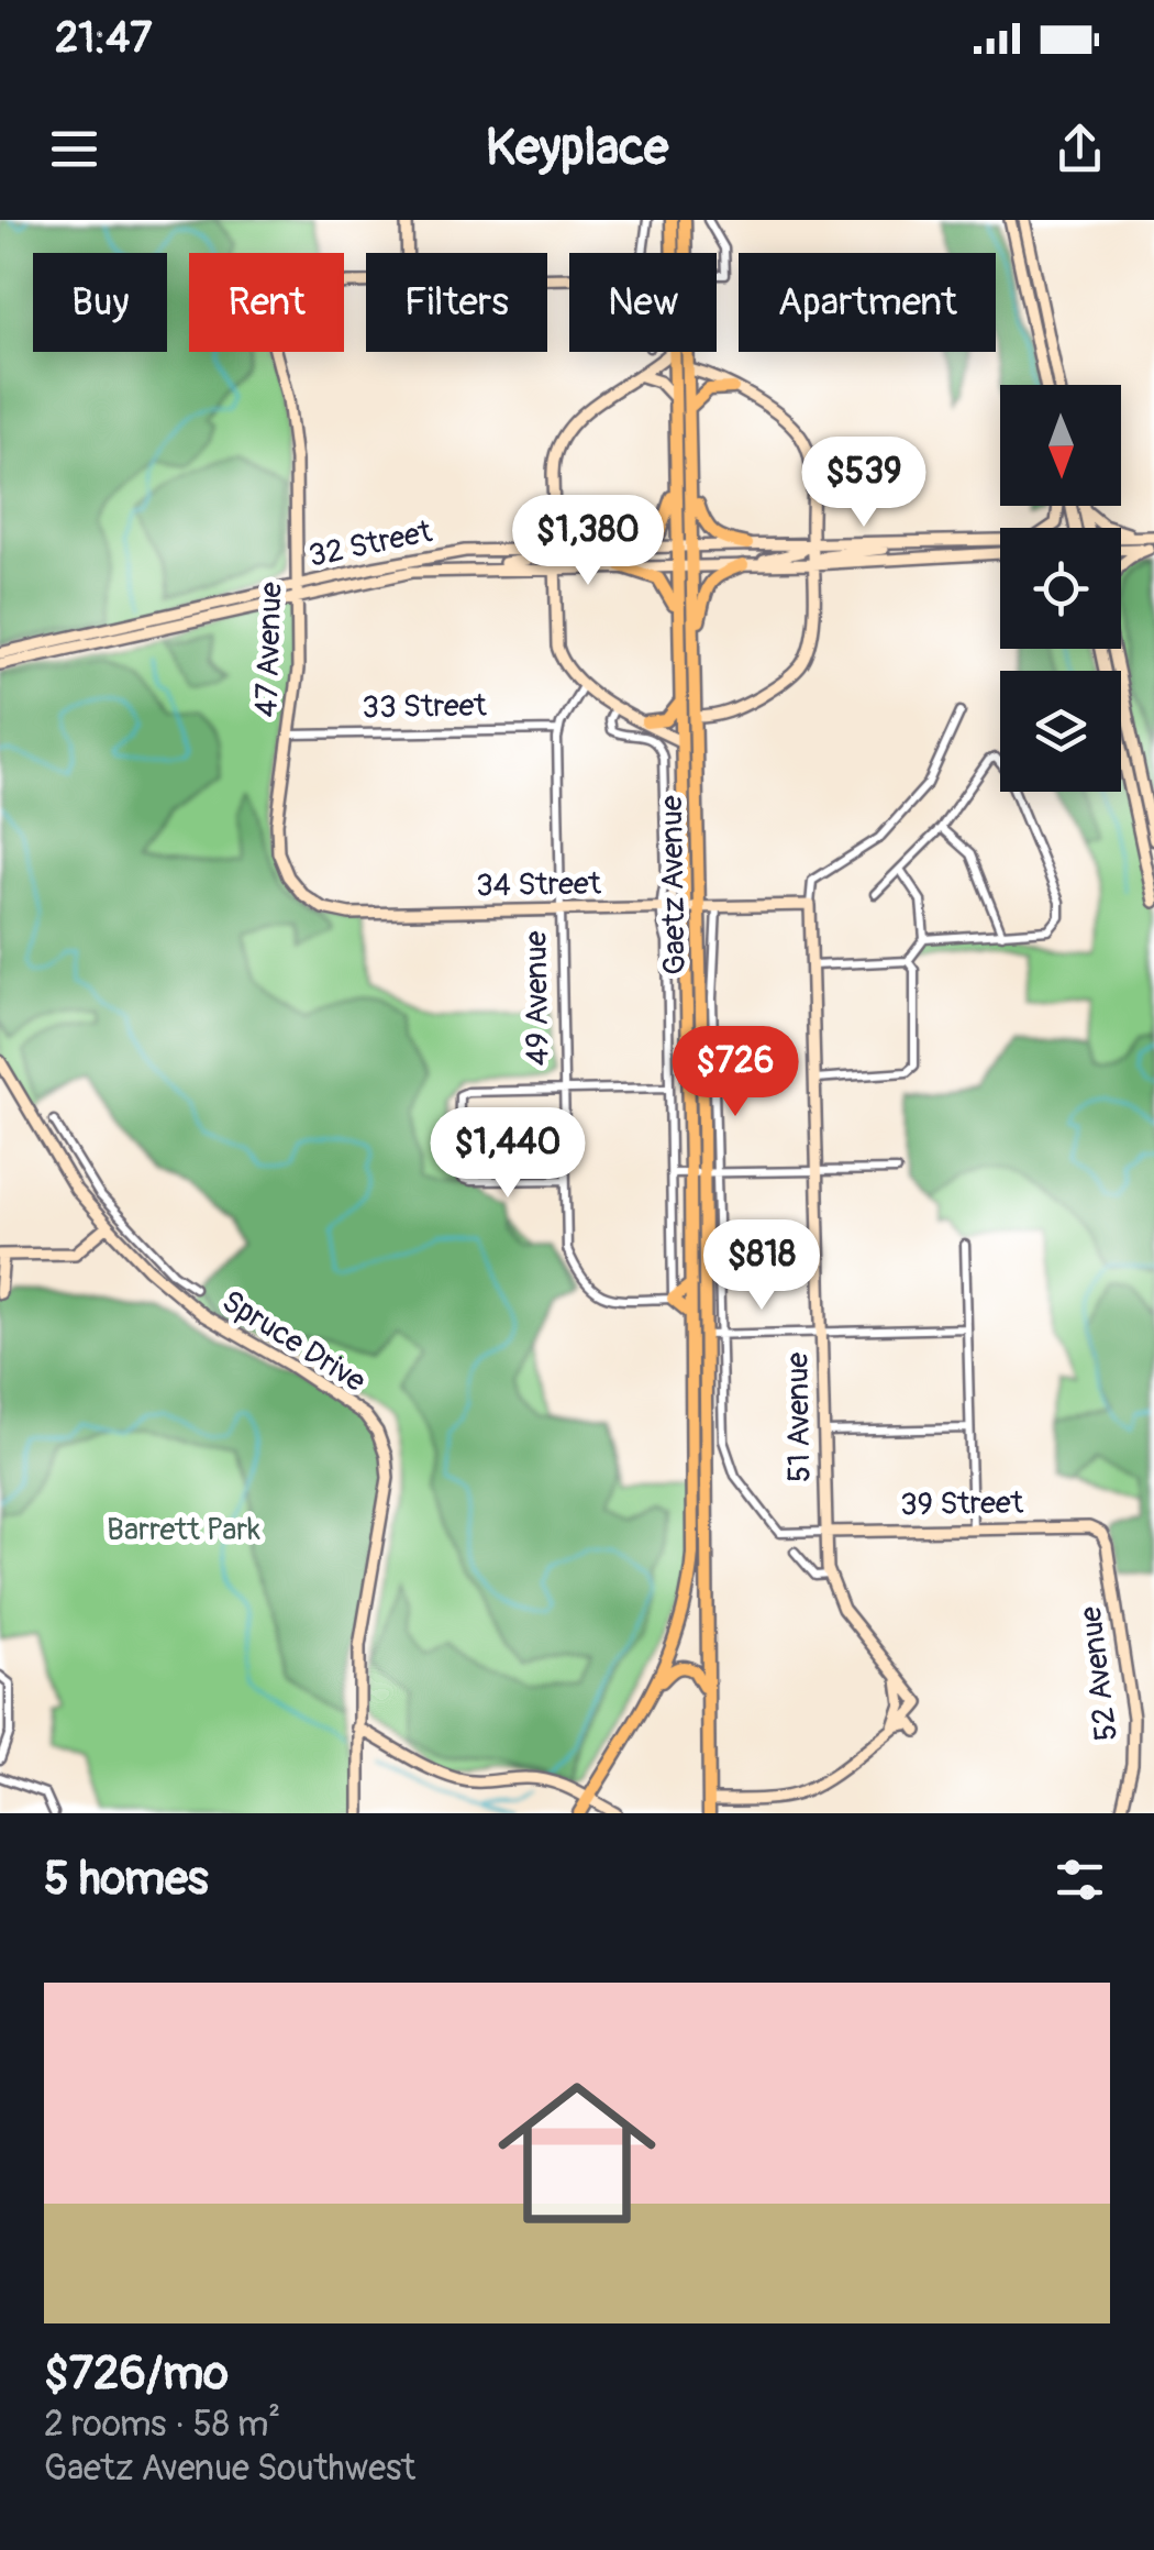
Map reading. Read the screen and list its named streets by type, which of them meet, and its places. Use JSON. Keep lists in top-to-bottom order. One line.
{"streets":{"main road":["Gaetz Avenue"],"street":["32 Street","47 Avenue","33 Street","34 Street","49 Avenue","Spruce Drive","51 Avenue","39 Street","52 Avenue"]},"crossings":[["32 Street","47 Avenue"],["32 Street","Gaetz Avenue"],["47 Avenue","33 Street"],["47 Avenue","34 Street"],["33 Street","49 Avenue"],["34 Street","Gaetz Avenue"],["34 Street","49 Avenue"],["34 Street","51 Avenue"],["51 Avenue","39 Street"],["39 Street","52 Avenue"]],"parks":["Barrett Park"],"north":"bottom","page":{"status":"21:47","header":"Keyplace","chip":["Buy","Rent","Filters","New","Apartment"],"price":["$539","$1,380","$726","$1,440","$818"],"heading":"5 homes","list":[{"name":"$726/mo","note":"2 rooms · 58 m² · Gaetz Avenue Southwest"}]}}
